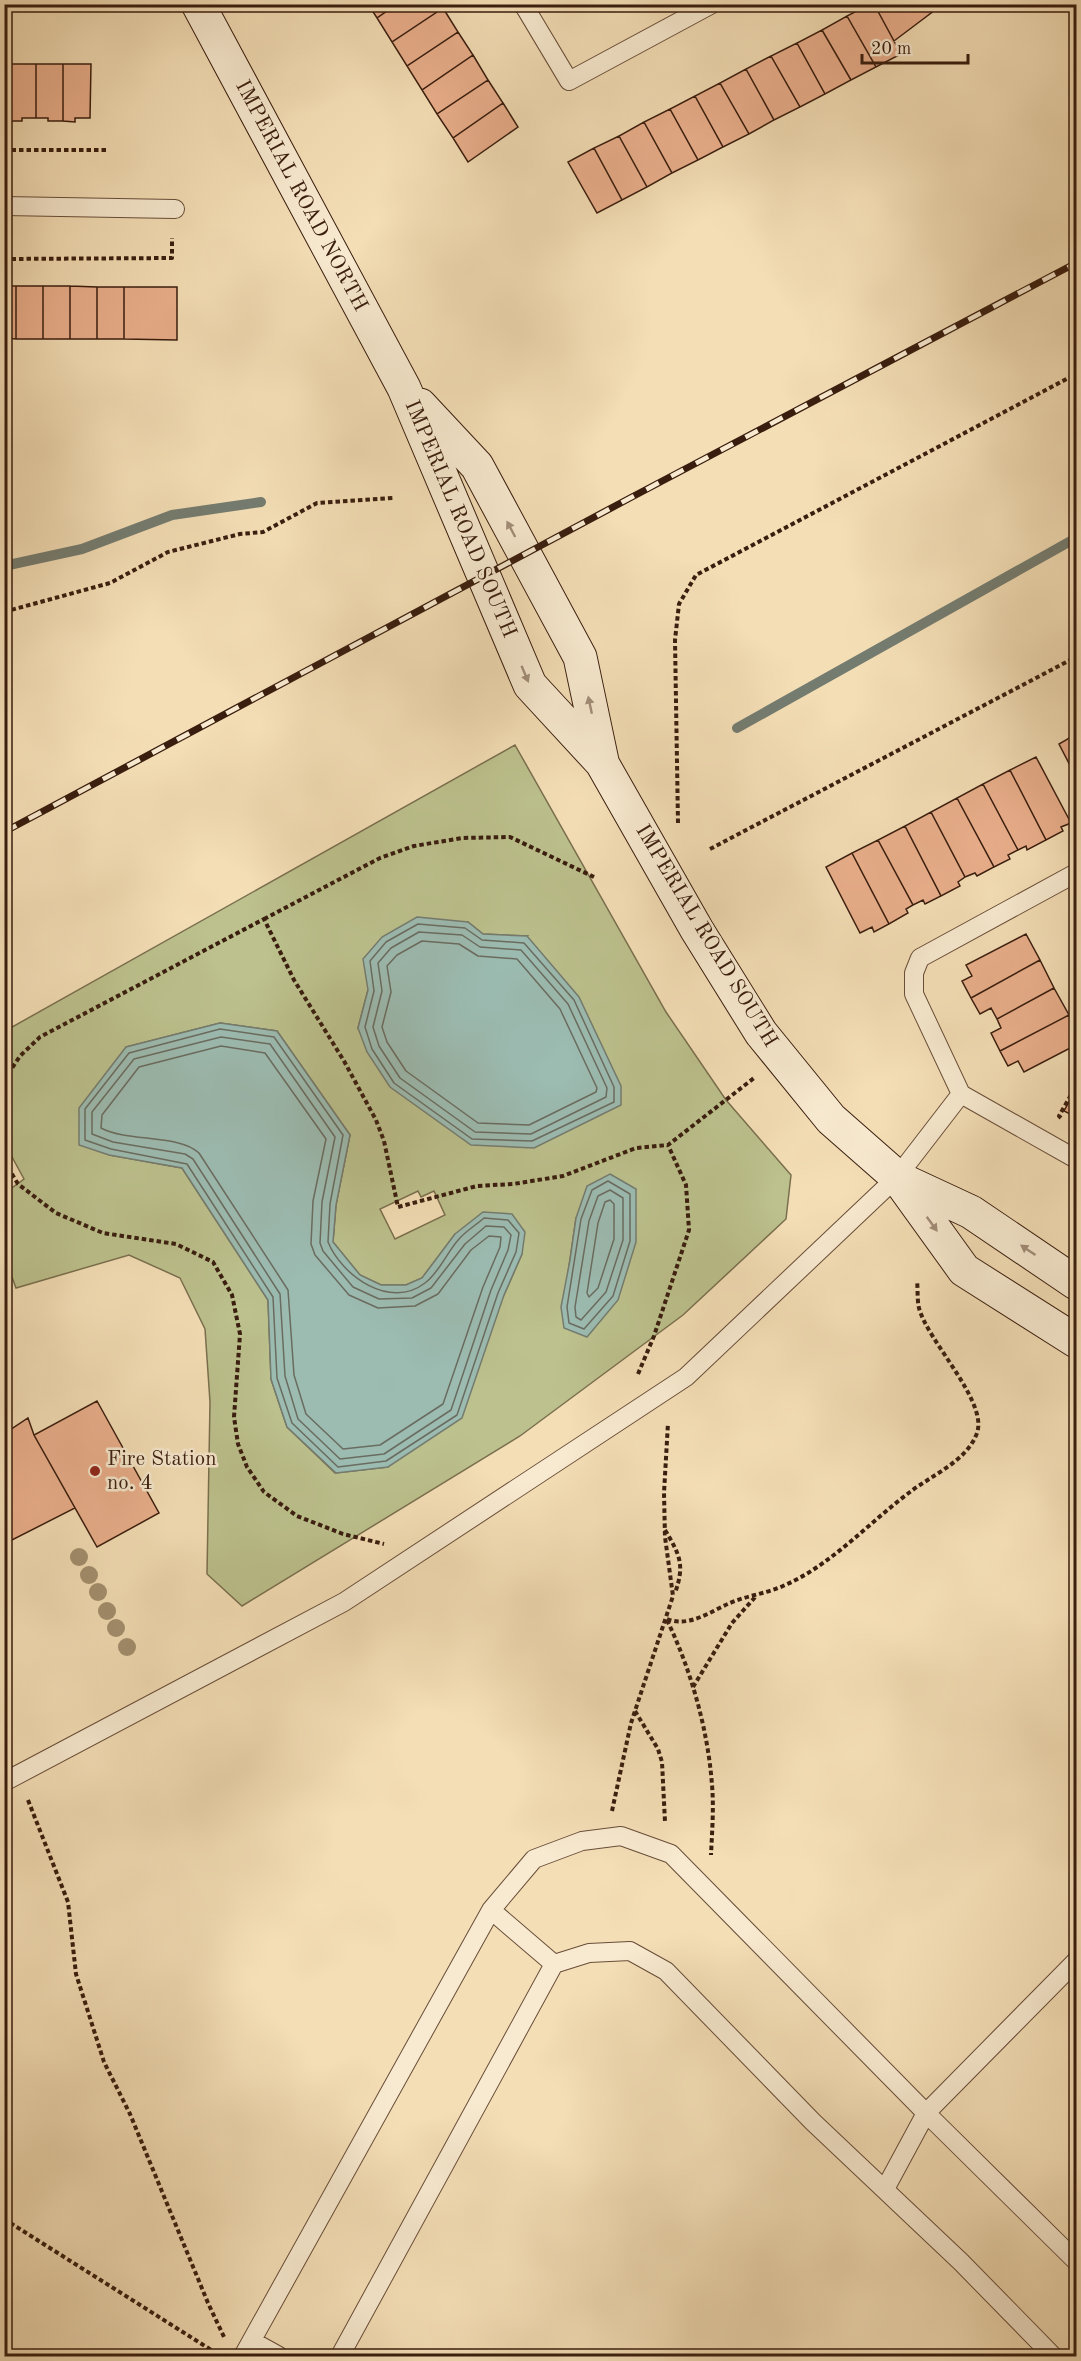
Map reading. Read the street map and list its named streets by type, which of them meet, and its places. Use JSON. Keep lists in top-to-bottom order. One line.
{"streets":{"street":["IMPERIAL ROAD NORTH","IMPERIAL ROAD SOUTH"]},"crossings":[["IMPERIAL ROAD NORTH","IMPERIAL ROAD SOUTH"]],"places":["Fire Station no. 4"],"scale_bar":"20 m"}
